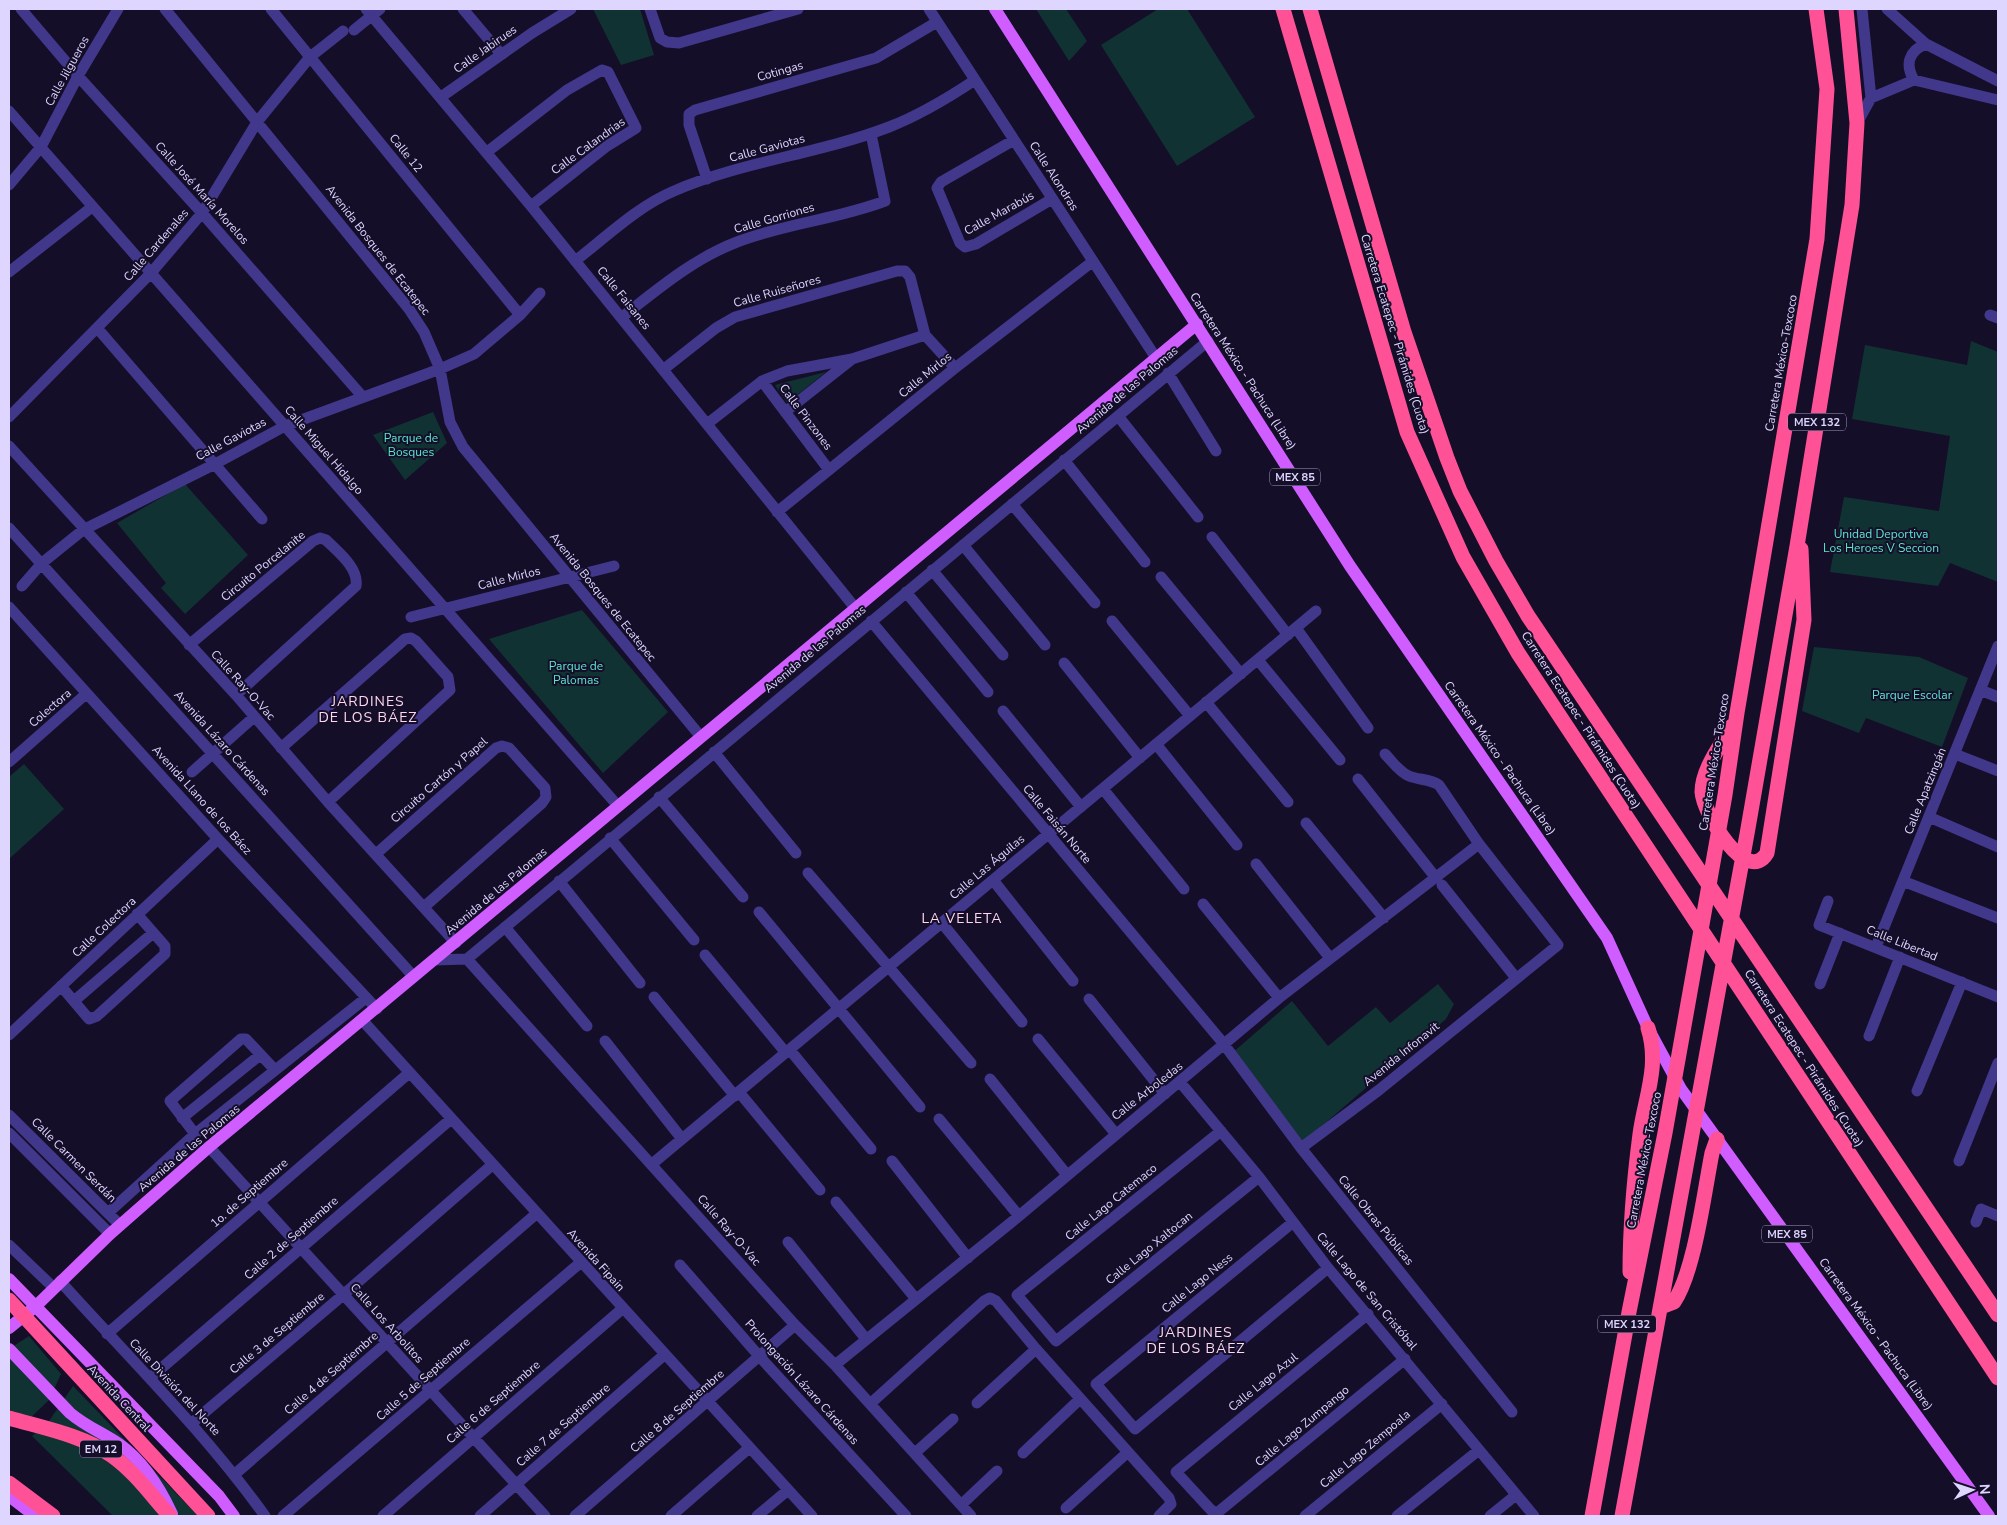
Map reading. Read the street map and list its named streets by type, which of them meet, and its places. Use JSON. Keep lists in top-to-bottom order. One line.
{"streets":{"highway":["Carretera Ecatepec - Pirámides (Cuota)","Carretera México-Texcoco","MEX 132","Avenida Central","EM 12"],"main road":["Carretera México - Pachuca (Libre)","Avenida de las Palomas","MEX 85"],"street":["Calle Jabirues","Calle Jilgueros","Cotingas","Calle Calandrias","Calle Gaviotas","Calle 12","Calle Alondras","Calle José María Morelos","Calle Marabús","Calle Gorriones","Calle Cardenales","Avenida Bosques de Ecatepec","Calle Ruiseñores","Calle Faisanes","Calle Mirlos","Calle Pinzones","Calle Miguel Hidalgo","Circuito Porcelanite","Calle Ray-O-Vac","Colectora","Avenida Lázaro Cárdenas","Circuito Cartón y Papel","Calle Apatzingán","Avenida Llano de los Báez","Calle Faisán Norte","Calle Las Águilas","Calle Colectora","Calle Libertad","Avenida Infonavit","Calle Arboledas","Calle Carmen Serdán","1o. de Septiembre","Calle Lago Catemaco","Calle Obras Públicas","Calle 2 de Septiembre","Calle Lago Xaltocan","Avenida Fipain","Calle Lago Ness","Calle Lago de San Cristóbal","Calle Los Arbolitos","Calle 3 de Septiembre","Calle 4 de Septiembre","Calle 5 de Septiembre","Prolongación Lázaro Cárdenas","Calle Lago Azul","Calle División del Norte","Calle 6 de Septiembre","Calle 8 de Septiembre","Calle 7 de Septiembre","Calle Lago Zumpango","Calle Lago Zempoala"]},"crossings":[["Calle Jabirues","Calle Faisanes"],["Calle Jilgueros","Calle José María Morelos"],["Calle Jilgueros","Calle Miguel Hidalgo"],["Cotingas","Calle Gaviotas"],["Cotingas","Calle Alondras"],["Calle Calandrias","Calle Faisanes"],["Calle Gaviotas","Calle 12"],["Calle Gaviotas","Calle Alondras"],["Calle Gaviotas","Calle José María Morelos"],["Calle Gaviotas","Calle Gorriones"],["Calle Gaviotas","Avenida Bosques de Ecatepec"],["Calle Gaviotas","Calle Faisanes"],["Calle Gaviotas","Calle Miguel Hidalgo"],["Calle Gaviotas","Calle Ray-O-Vac"],["Calle Gaviotas","Avenida Lázaro Cárdenas"],["Calle 12","Calle Cardenales"],["Calle Alondras","Calle Marabús"],["Calle Alondras","Calle Mirlos"],["Calle Alondras","Avenida de las Palomas"],["Calle José María Morelos","Calle Cardenales"],["Calle Gorriones","Calle Faisanes"],["Calle Cardenales","Avenida Bosques de Ecatepec"],["Calle Cardenales","Calle Faisanes"],["Calle Cardenales","Calle Miguel Hidalgo"],["Avenida Bosques de Ecatepec","Calle Mirlos"],["Avenida Bosques de Ecatepec","Avenida de las Palomas"],["Calle Ruiseñores","Calle Faisanes"],["Calle Faisanes","Calle Mirlos"],["Calle Faisanes","Avenida de las Palomas"],["Carretera México - Pachuca (Libre)","Avenida de las Palomas"],["Calle Mirlos","Calle Pinzones"],["Calle Mirlos","Calle Miguel Hidalgo"],["Avenida de las Palomas","Calle Miguel Hidalgo"],["Avenida de las Palomas","Calle Ray-O-Vac"],["Avenida de las Palomas","Avenida Lázaro Cárdenas"],["Avenida de las Palomas","Avenida Llano de los Báez"],["Avenida de las Palomas","Calle Faisán Norte"],["Avenida de las Palomas","Calle Carmen Serdán"],["Avenida de las Palomas","Avenida Fipain"],["Avenida de las Palomas","Calle Los Arbolitos"],["Avenida de las Palomas","Calle División del Norte"],["Circuito Porcelanite","Calle Ray-O-Vac"],["Calle Ray-O-Vac","Circuito Cartón y Papel"],["Calle Ray-O-Vac","Calle Las Águilas"],["Calle Ray-O-Vac","Calle Arboledas"],["Calle Ray-O-Vac","Calle 8 de Septiembre"],["Colectora","Avenida Llano de los Báez"],["Calle Apatzingán","Calle Libertad"],["Avenida Llano de los Báez","Calle Colectora"],["Calle Faisán Norte","Calle Las Águilas"],["Calle Faisán Norte","Calle Arboledas"],["Calle Faisán Norte","Calle Obras Públicas"],["Avenida Infonavit","Calle Arboledas"],["Avenida Infonavit","Calle Obras Públicas"],["Calle Arboledas","Calle Obras Públicas"],["Calle Arboledas","Calle Lago de San Cristóbal"],["1o. de Septiembre","Avenida Fipain"],["1o. de Septiembre","Calle Los Arbolitos"],["1o. de Septiembre","Calle División del Norte"],["Calle Lago Catemaco","Calle Lago Xaltocan"],["Calle Lago Catemaco","Calle Lago de San Cristóbal"],["Calle 2 de Septiembre","Avenida Fipain"],["Calle 2 de Septiembre","Calle Los Arbolitos"],["Calle 2 de Septiembre","Calle División del Norte"],["Calle Lago Xaltocan","Calle Lago de San Cristóbal"],["Avenida Fipain","Calle 3 de Septiembre"],["Avenida Fipain","Calle 4 de Septiembre"],["Avenida Fipain","Calle 5 de Septiembre"],["Avenida Fipain","Calle 6 de Septiembre"],["Avenida Fipain","Calle 8 de Septiembre"],["Avenida Fipain","Calle 7 de Septiembre"],["Calle Lago Ness","Calle Lago de San Cristóbal"],["Calle Lago de San Cristóbal","Calle Lago Azul"],["Calle Lago de San Cristóbal","Calle Lago Zumpango"],["Calle Lago de San Cristóbal","Calle Lago Zempoala"],["Calle Los Arbolitos","Calle 3 de Septiembre"],["Calle Los Arbolitos","Calle 4 de Septiembre"],["Calle Los Arbolitos","Calle 5 de Septiembre"],["Calle Los Arbolitos","Calle 6 de Septiembre"],["Calle Los Arbolitos","Calle 7 de Septiembre"],["Calle 3 de Septiembre","Calle División del Norte"],["Calle 4 de Septiembre","Calle División del Norte"],["Prolongación Lázaro Cárdenas","Calle 8 de Septiembre"],["Calle Lago Azul","Calle Lago Zumpango"]],"districts":["JARDINES DE LOS BÁEZ","LA VELETA","JARDINES DE LOS BÁEZ"],"parks":["Parque de Bosques","Unidad Deportiva Los Heroes V Seccion","Parque de Palomas","Parque Escolar"],"north":"right"}
